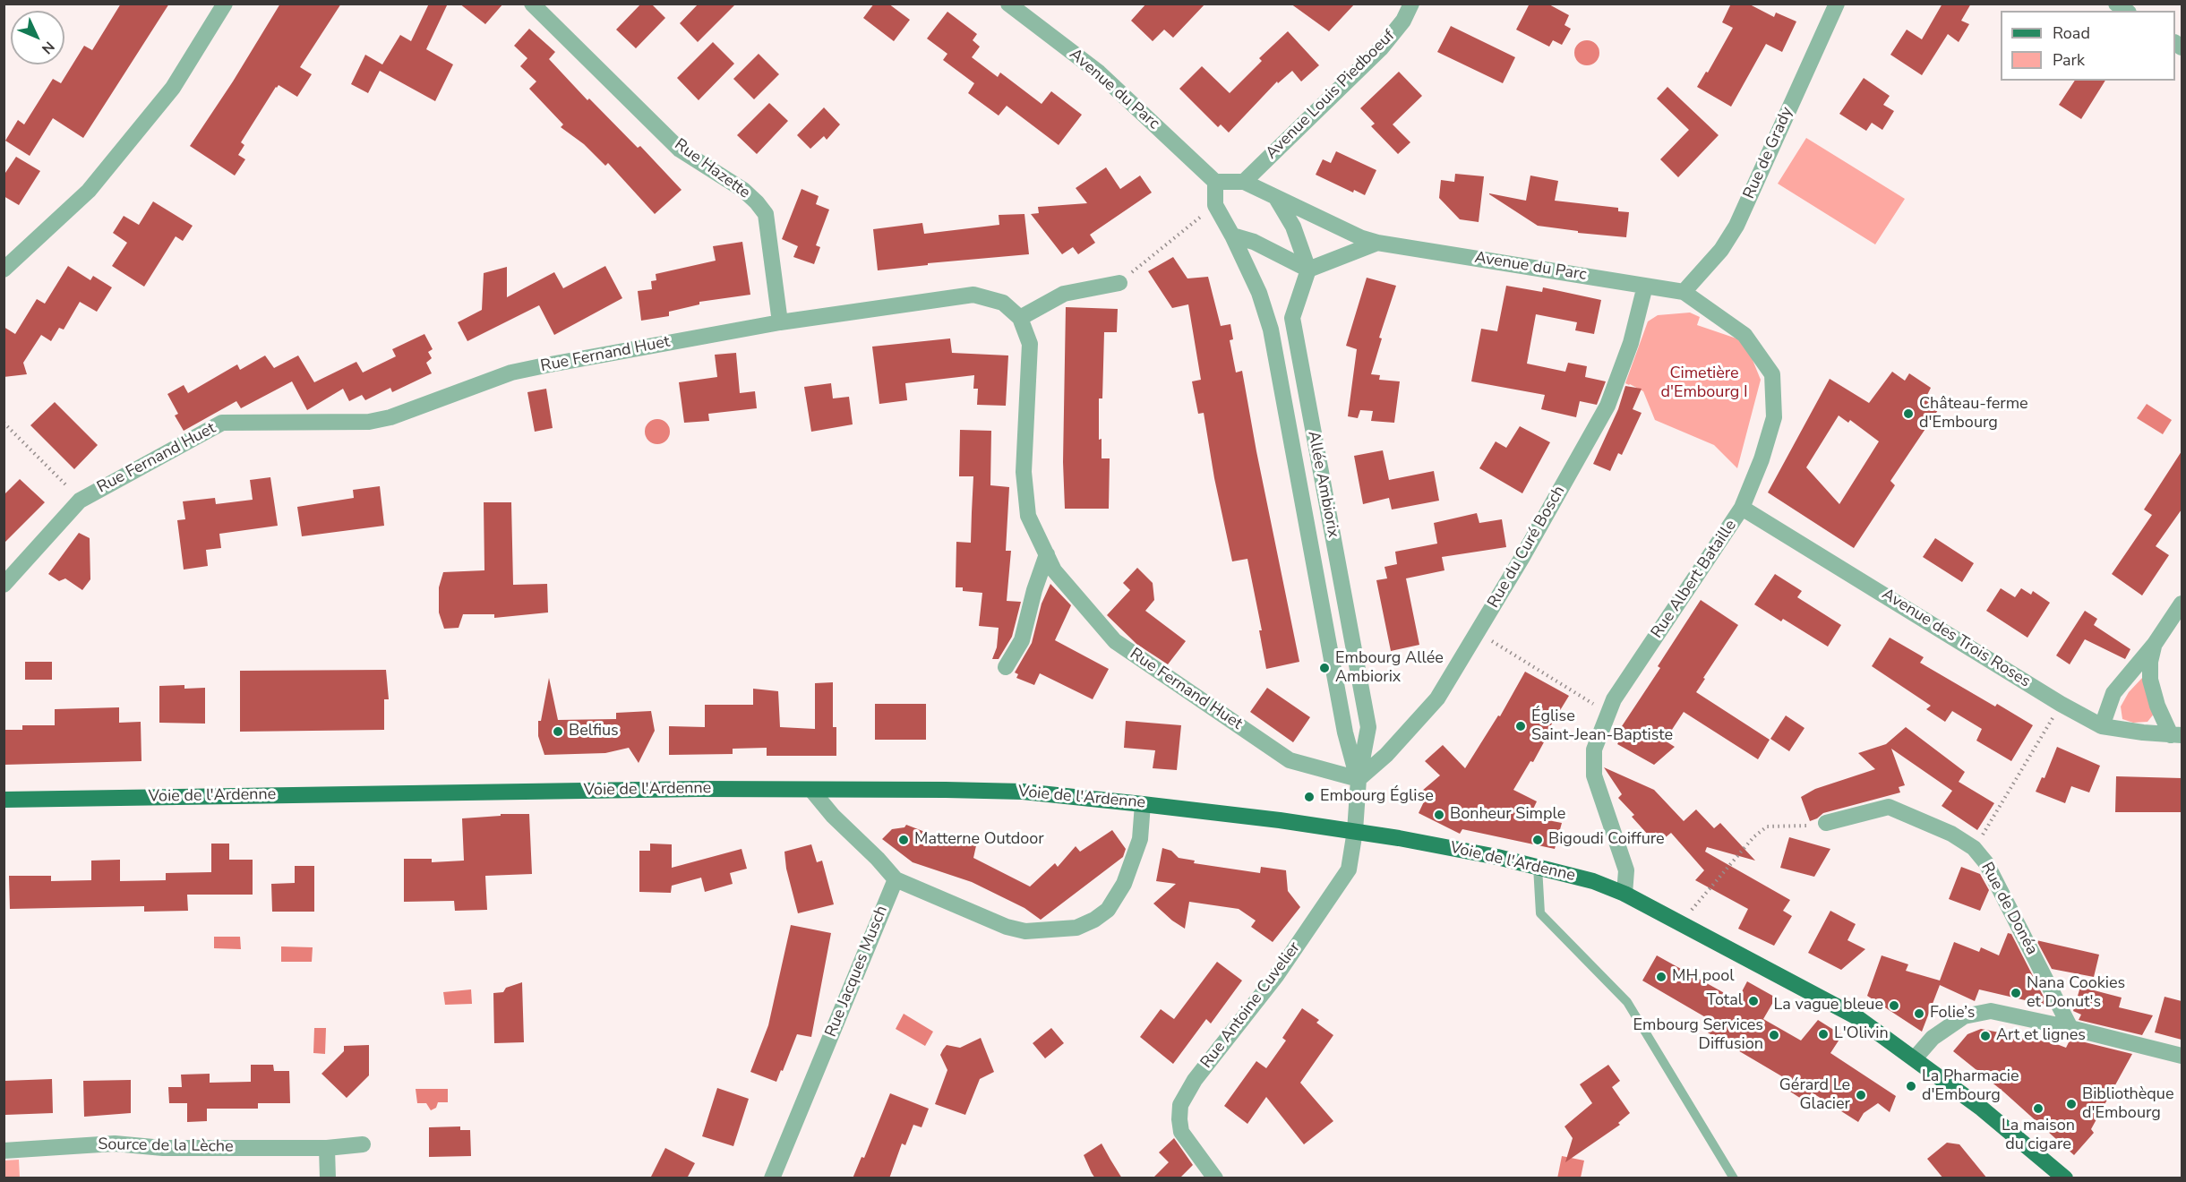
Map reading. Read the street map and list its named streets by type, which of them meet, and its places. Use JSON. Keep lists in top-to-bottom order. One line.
{"streets":{"main road":["Voie de l'Ardenne"],"street":["Avenue du Parc","Avenue Louis Piedboeuf","Rue de Grady","Rue Hazette","Rue Fernand Huet","Allée Ambiorix","Rue du Curé Bosch","Rue Albert Bataille","Avenue des Trois Roses","Rue de Donéa","Rue Jacques Musch","Rue Antoine Cuvelier","Source de la Lèche"]},"crossings":[["Avenue du Parc","Avenue Louis Piedboeuf"],["Avenue du Parc","Rue de Grady"],["Avenue du Parc","Rue du Curé Bosch"],["Avenue du Parc","Rue Albert Bataille"],["Rue de Grady","Rue Albert Bataille"],["Rue Hazette","Rue Fernand Huet"],["Rue Fernand Huet","Allée Ambiorix"],["Rue Fernand Huet","Rue du Curé Bosch"],["Allée Ambiorix","Rue du Curé Bosch"],["Allée Ambiorix","Voie de l'Ardenne"],["Allée Ambiorix","Rue Antoine Cuvelier"],["Rue Albert Bataille","Avenue des Trois Roses"],["Rue Albert Bataille","Voie de l'Ardenne"],["Voie de l'Ardenne","Rue Antoine Cuvelier"]],"parks":["Cimetière d'Embourg I"],"places":["Château-ferme d'Embourg","Embourg Allée Ambiorix","Église Saint-Jean-Baptiste","Belfius","Embourg Église","Bonheur Simple","Matterne Outdoor","Bigoudi Coiffure","MH pool","Nana Cookies et Donut's","Total","La vague bleue","Folie’s","L'Olivin","Embourg Services Diffusion","Art et lignes","La Pharmacie d'Embourg","Gérard Le Glacier","Bibliothèque d'Embourg","La maison du cigare"],"legend":["Road","Park"],"north":"bottom right"}
